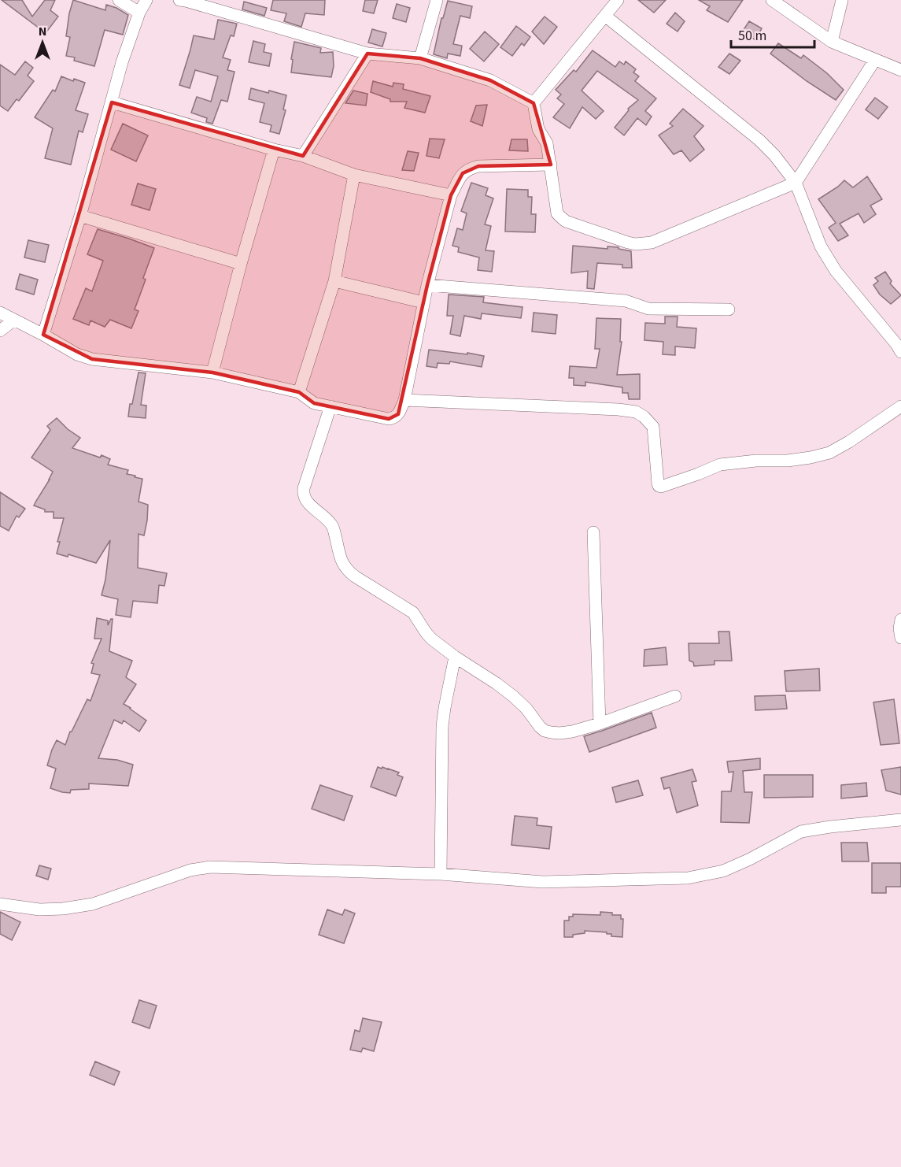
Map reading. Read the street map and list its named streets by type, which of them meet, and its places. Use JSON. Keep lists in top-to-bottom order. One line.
{"scale_bar":"50 m","north":"top"}
